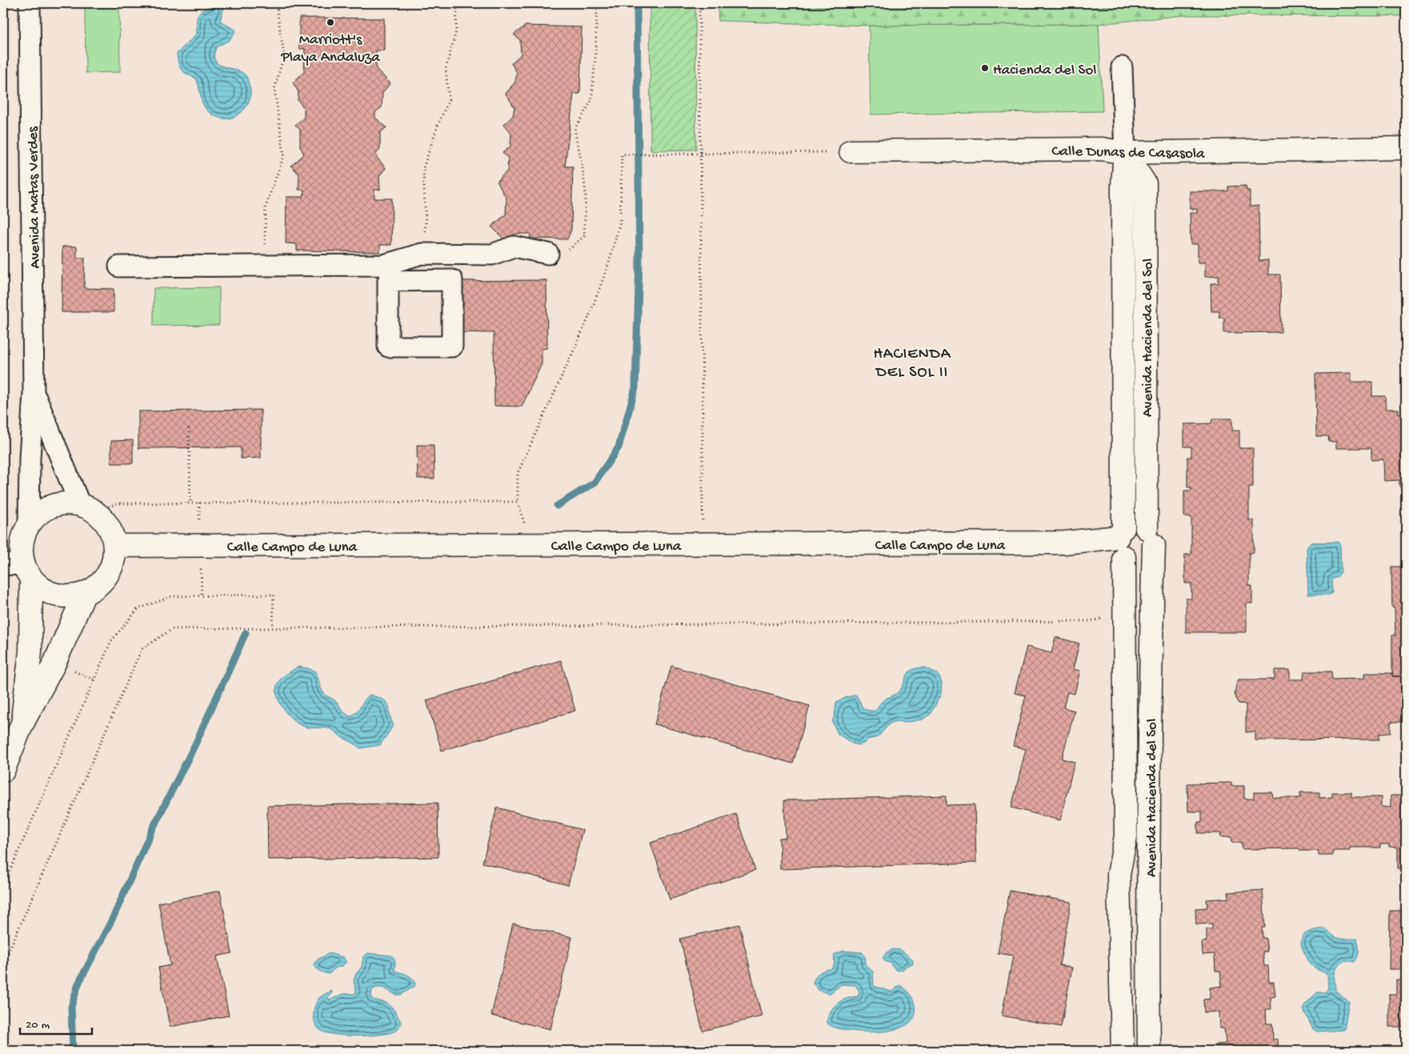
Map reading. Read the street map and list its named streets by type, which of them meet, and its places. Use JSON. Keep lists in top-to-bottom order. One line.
{"streets":{"street":["Calle Dunas de Casasola","Avenida Matas Verdes","Avenida Hacienda del Sol","Calle Campo de Luna"]},"crossings":[["Calle Dunas de Casasola","Avenida Hacienda del Sol"],["Avenida Matas Verdes","Calle Campo de Luna"],["Avenida Hacienda del Sol","Calle Campo de Luna"]],"districts":["HACIENDA DEL SOL II"],"places":["Marriott's Playa Andaluza","Hacienda del Sol"],"scale_bar":"20 m"}
